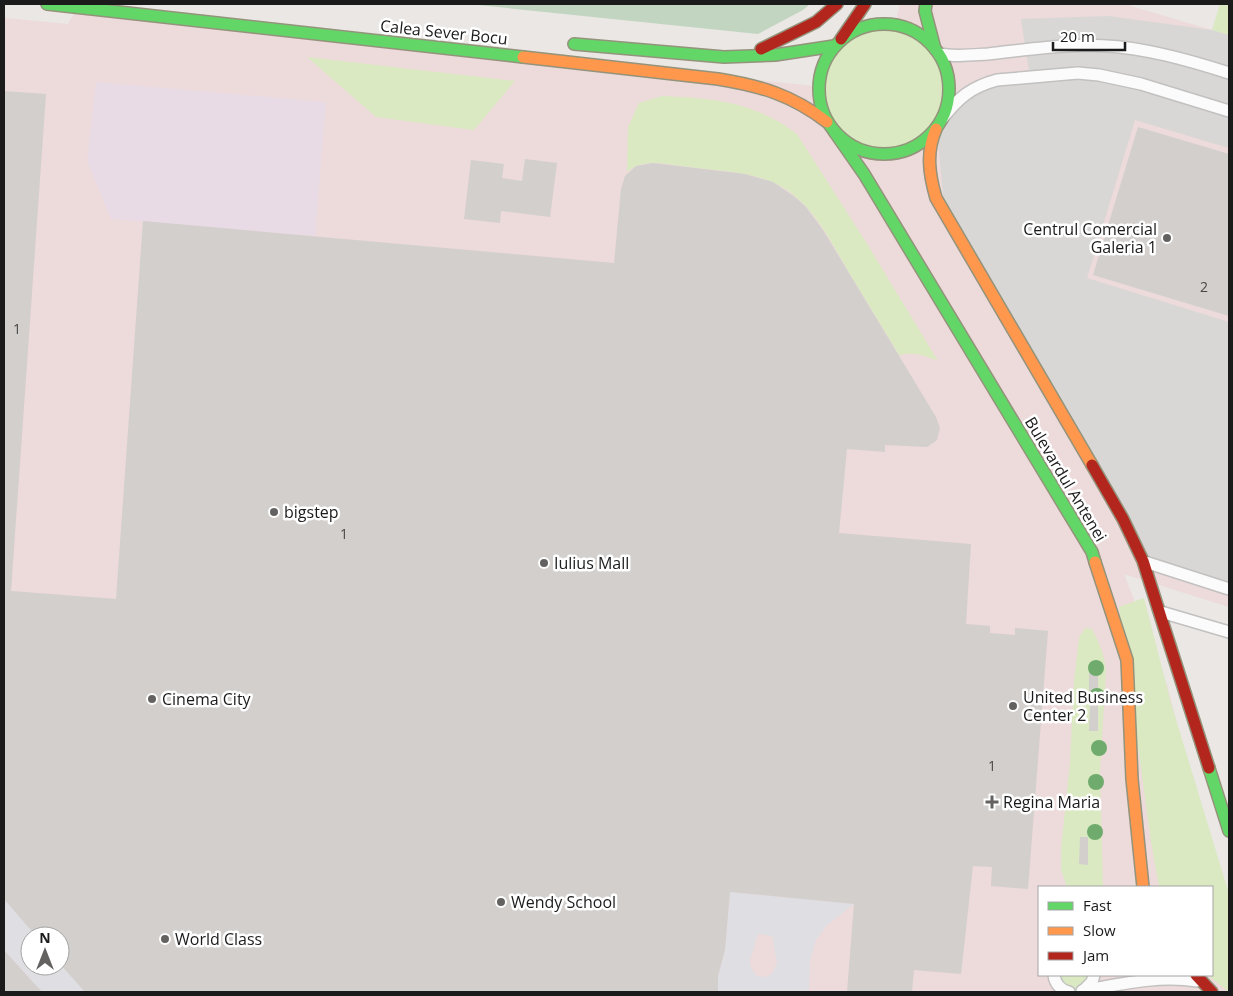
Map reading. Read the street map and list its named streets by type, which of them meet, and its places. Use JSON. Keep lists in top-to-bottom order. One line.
{"streets":{"main road":["Calea Sever Bocu","Bulevardul Antenei"]},"crossings":[["Calea Sever Bocu","Bulevardul Antenei"]],"places":{"other":["Centrul Comercial Galeria 1","bigstep","Iulius Mall","Cinema City","United Business Center 2","Wendy School","World Class"],"health":["Regina Maria"]},"house_numbers":["2","1","1","1"],"legend":["Fast","Slow","Jam"],"scale_bar":"20 m","north":"top"}
